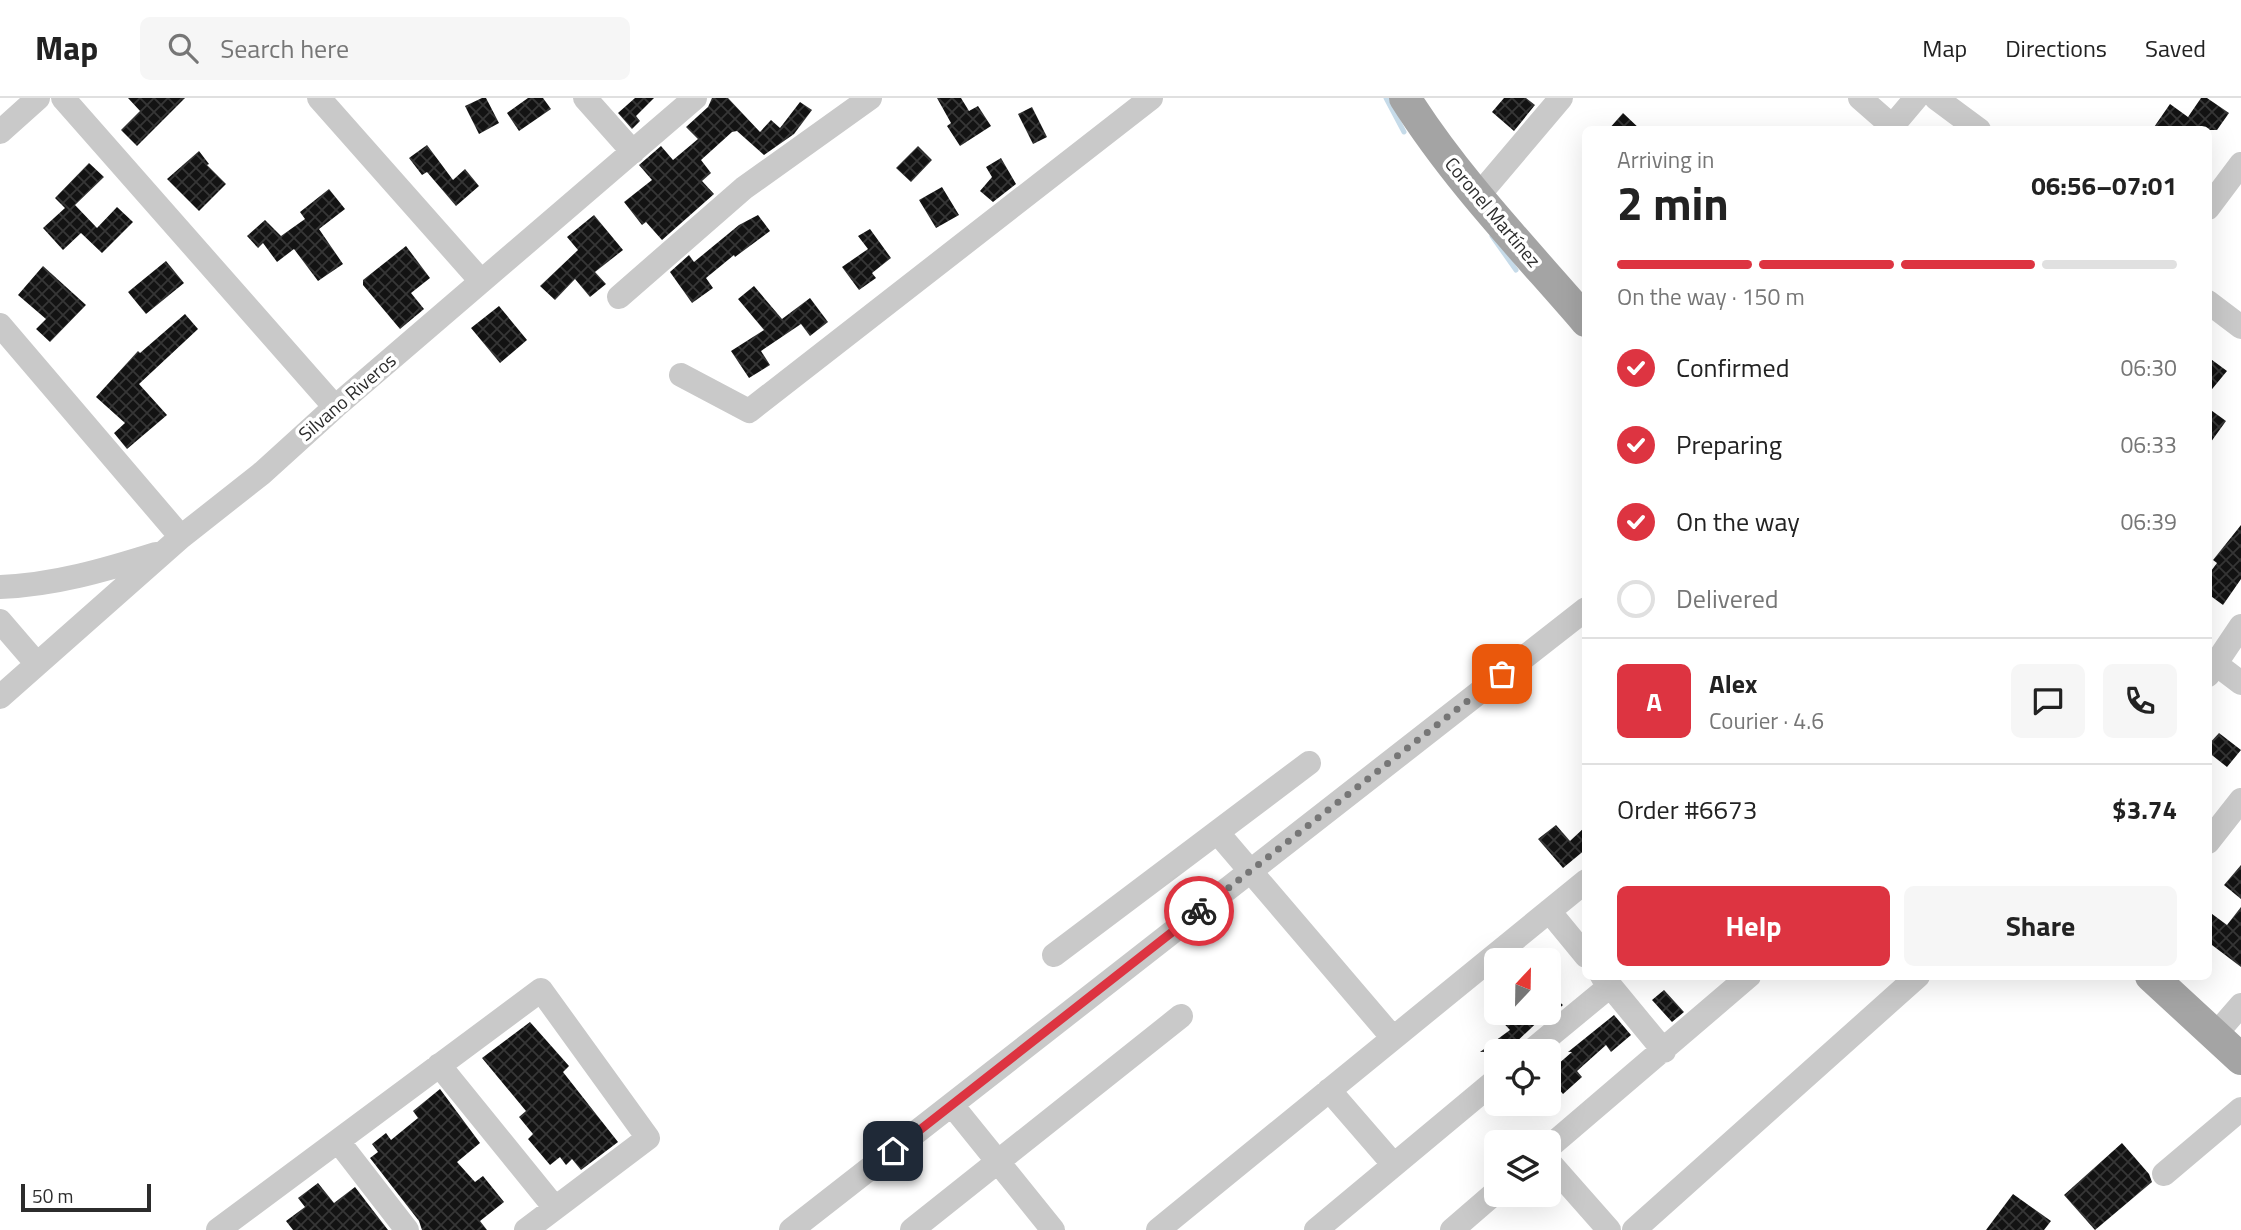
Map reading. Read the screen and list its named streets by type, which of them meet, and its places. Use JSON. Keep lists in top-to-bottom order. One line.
{"streets":{"main road":["Coronel Martínez"],"street":["Silvano Riveros"]},"scale_bar":"50 m","north":"top","page":{"header":"Map","search":"Search here","nav":["Map","Directions","Saved"],"heading":["2 min","Arriving in","06:56–07:01"],"panel":["Alex","Courier · 4.6","Order #6673","$3.74"],"bar":"On the way · 150 m","list":[["Confirmed","06:30"],["Preparing","06:33"],["On the way","06:39"],"Delivered"],"round":"A","buttons":["Help","Share"],"scale":"50 m"}}
